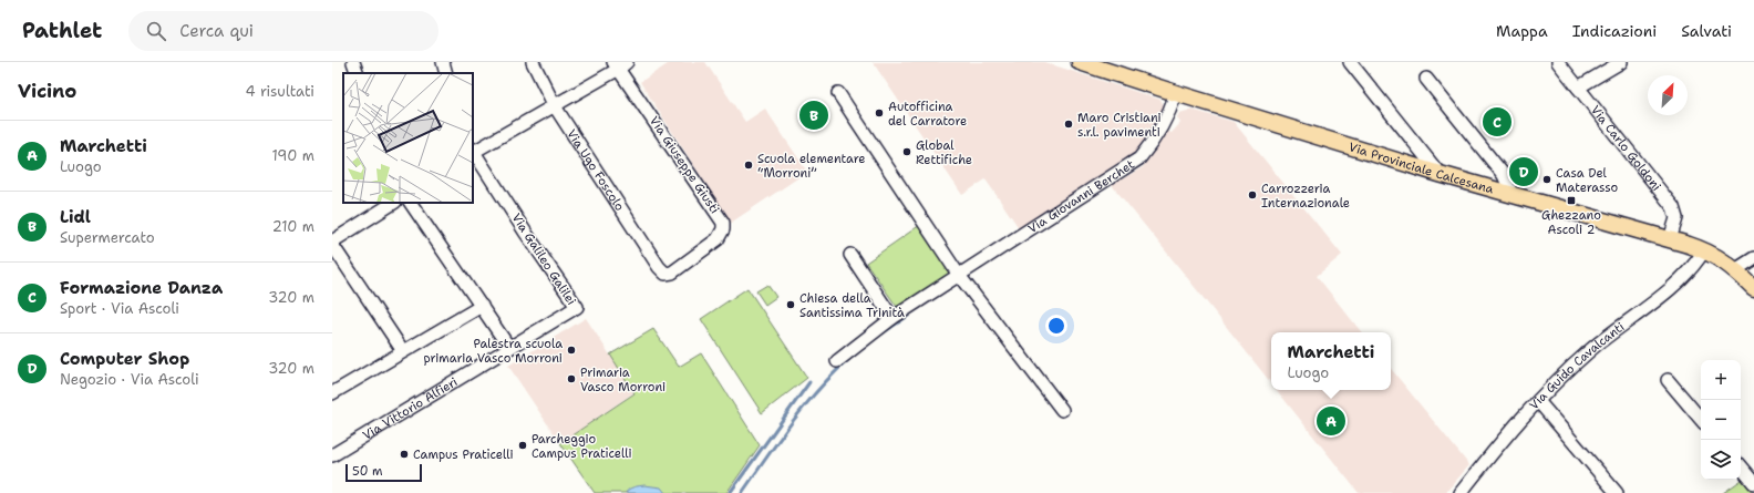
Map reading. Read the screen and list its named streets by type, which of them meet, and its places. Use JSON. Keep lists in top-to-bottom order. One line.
{"streets":{"main road":["Via Provinciale Calcesana"],"street":["Via Carlo Goldoni","Via Giuseppe Giusti","Via Ugo Foscolo","Via Giovanni Berchet","Via Galileo Galilei","Via Guido Cavalcanti","Via Vittorio Alfieri"]},"crossings":[["Via Carlo Goldoni","Via Provinciale Calcesana"],["Via Giuseppe Giusti","Via Ugo Foscolo"],["Via Provinciale Calcesana","Via Giovanni Berchet"],["Via Provinciale Calcesana","Via Guido Cavalcanti"],["Via Galileo Galilei","Via Vittorio Alfieri"]],"places":{"other":["Autofficina del Carratore","Maro Cristiani s.r.l. pavimenti","Global Rettifiche","Scuola elementare “Morroni”","Casa Del Materasso","Carrozzeria Internazionale","Chiesa della Santissima Trinità","Palestra scuola primaria Vasco Morroni","Primaria Vasco Morroni","Parcheggio Campus Praticelli","Campus Praticelli"],"transit":["Ghezzano Ascoli 2"]},"scale_bar":"50 m","north":"top right","page":{"header":"Pathlet","search":"Cerca qui","nav":["Mappa","Indicazioni","Salvati"],"heading":["Vicino","4 risultati"],"pins":["B","C","D","A"],"list":[{"mark":"A","name":"Marchetti","note":"Luogo","value":"190 m"},{"mark":"B","name":"Lidl","note":"Supermercato","value":"210 m"},{"mark":"C","name":"Formazione Danza","note":"Sport · Via Ascoli","value":"320 m"},{"mark":"D","name":"Computer Shop","note":"Negozio · Via Ascoli","value":"320 m"}],"popup":["Marchetti","Luogo"],"map_buttons":["+","−"],"scale":"50 m"}}
